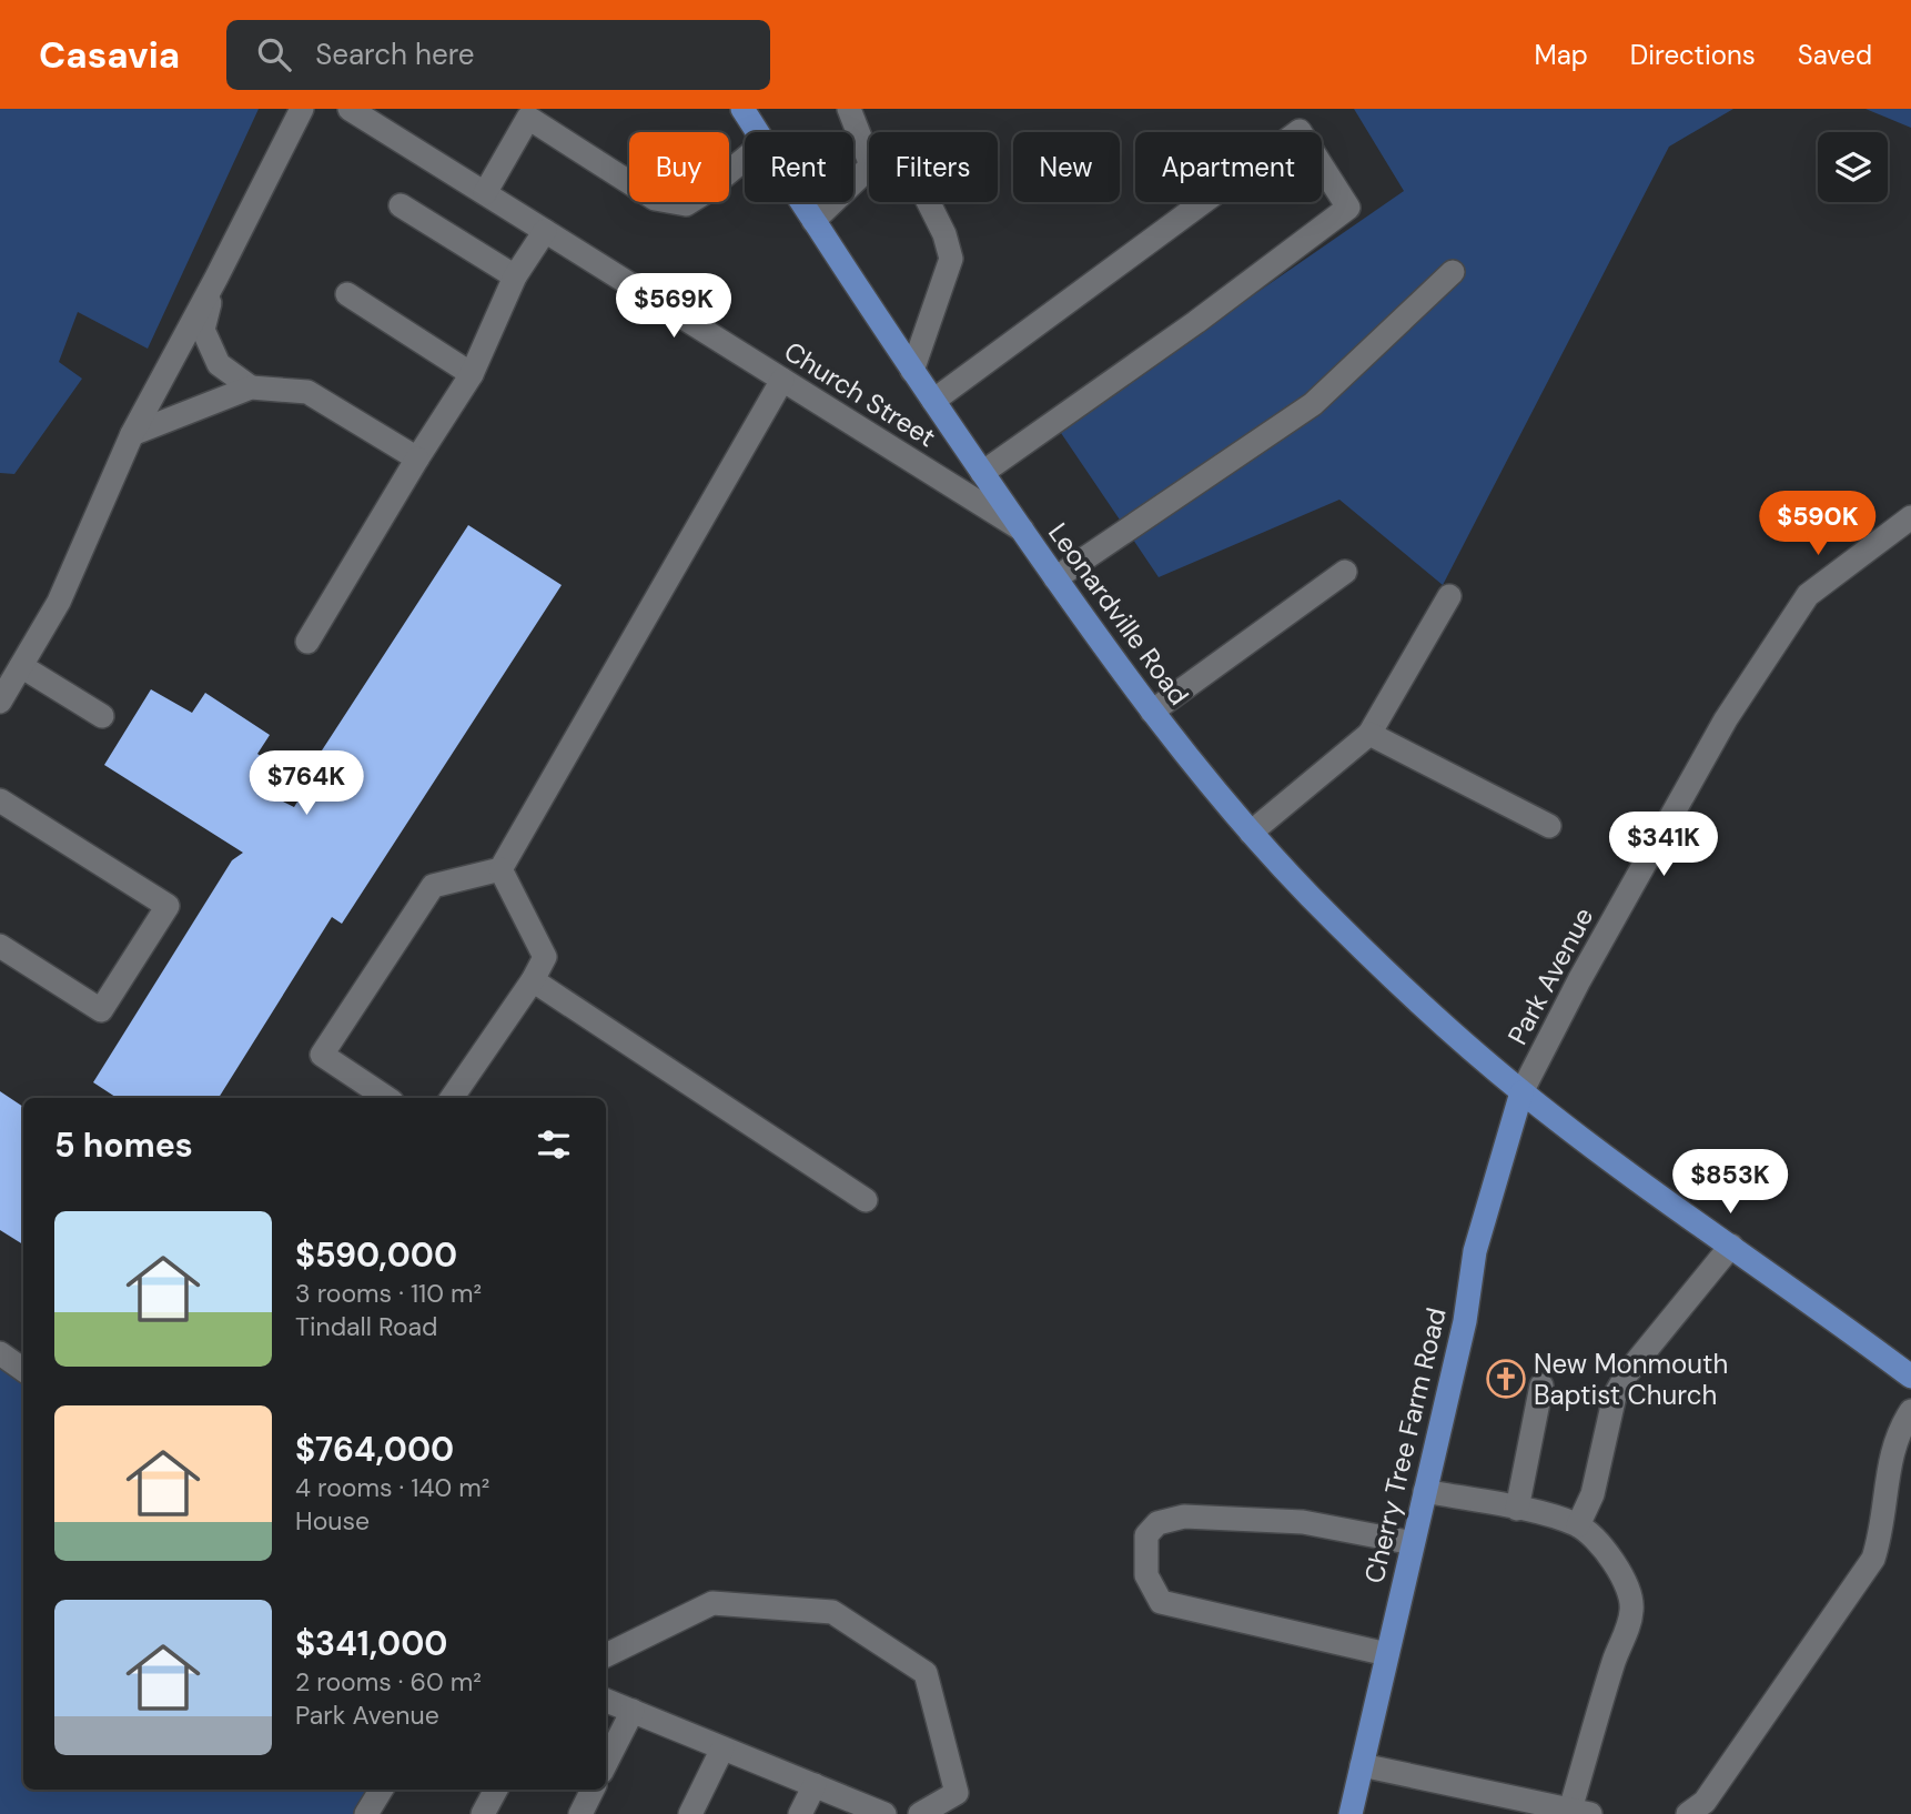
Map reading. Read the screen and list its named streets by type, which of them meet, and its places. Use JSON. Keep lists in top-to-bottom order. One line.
{"streets":{"main road":["Leonardville Road","Cherry Tree Farm Road"],"street":["Church Street","Park Avenue"]},"crossings":[["Church Street","Leonardville Road"],["Leonardville Road","Park Avenue"],["Leonardville Road","Cherry Tree Farm Road"],["Park Avenue","Cherry Tree Farm Road"]],"places":{"church":["New Monmouth Baptist Church"]},"page":{"header":"Casavia","search":"Search here","nav":["Map","Directions","Saved"],"chip":["Buy","Rent","Filters","New","Apartment"],"price":["$569K","$590K","$764K","$341K","$853K"],"heading":"5 homes","list":[{"name":"$590,000","note":"3 rooms · 110 m² · Tindall Road"},{"name":"$764,000","note":"4 rooms · 140 m² · House"},{"name":"$341,000","note":"2 rooms · 60 m² · Park Avenue"}]}}
